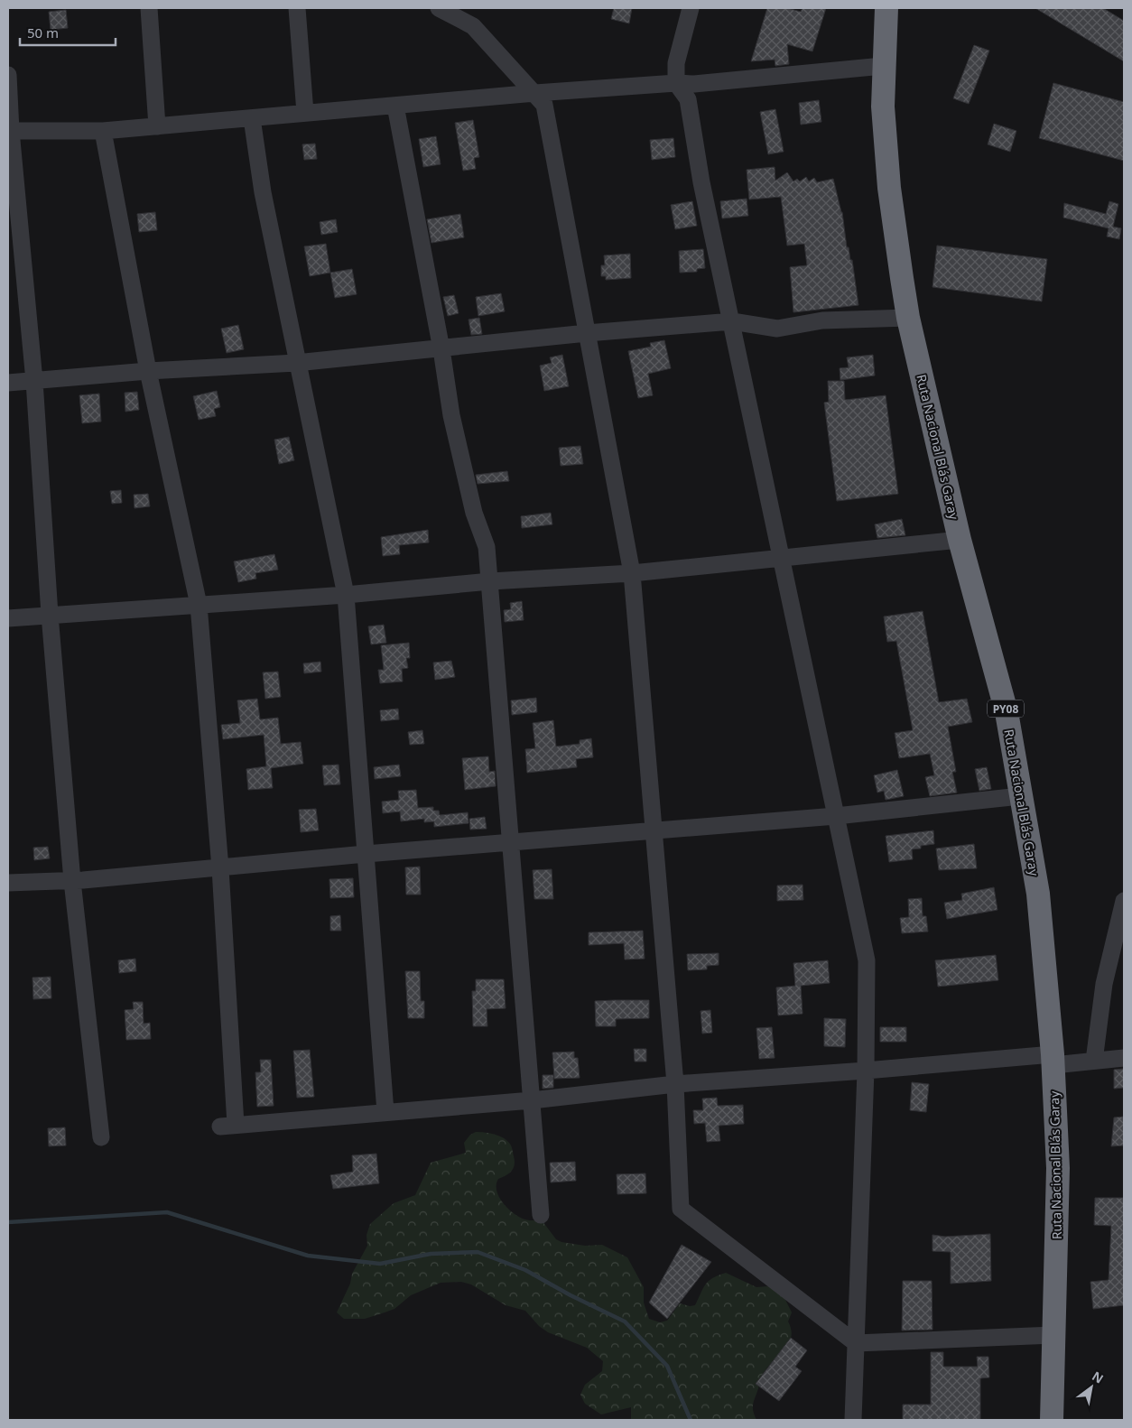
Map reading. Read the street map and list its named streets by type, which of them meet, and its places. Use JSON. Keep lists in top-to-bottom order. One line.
{"streets":{"highway":["Ruta Nacional Blás Garay","PY08"]},"scale_bar":"50 m","north":"top right"}
